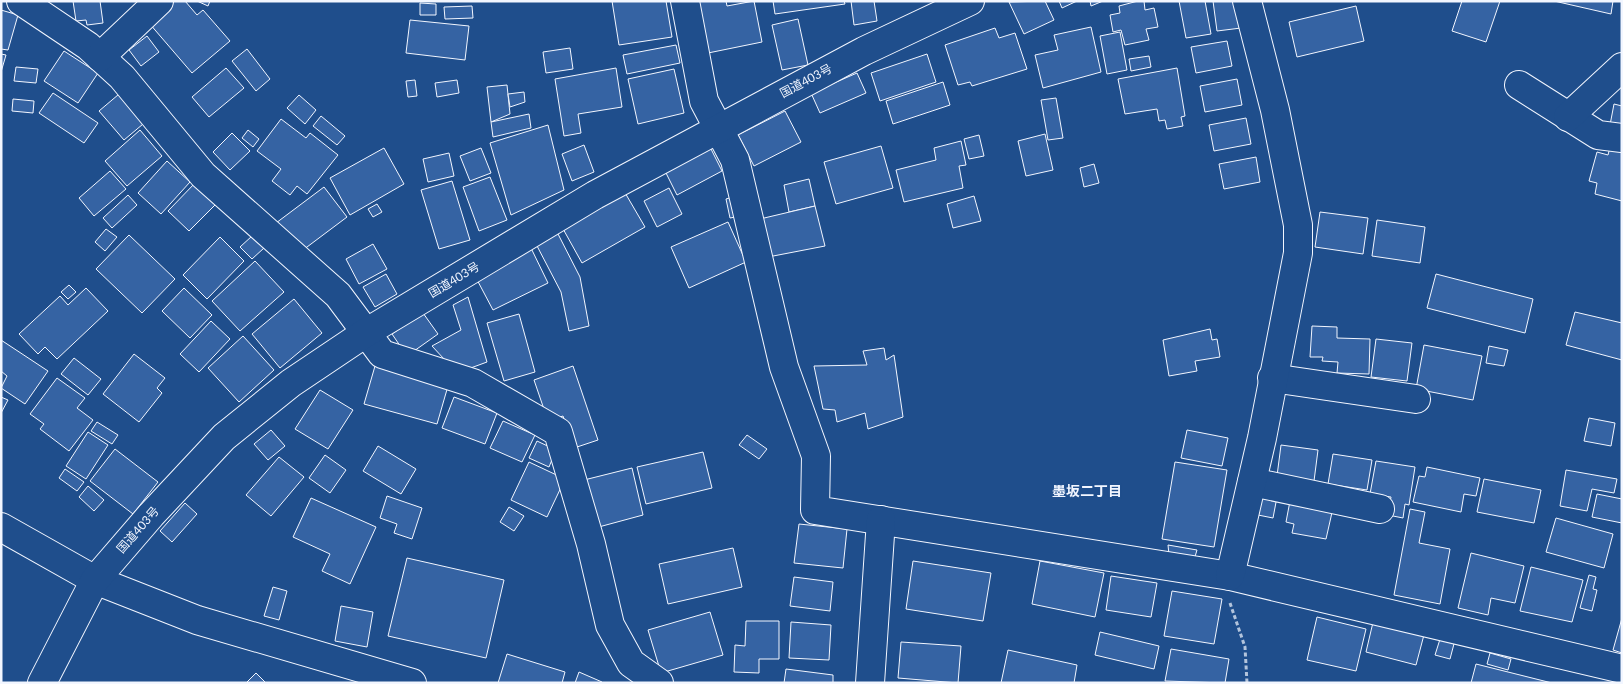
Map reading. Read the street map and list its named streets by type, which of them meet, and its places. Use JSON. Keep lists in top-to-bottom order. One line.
{"streets":{"main road":["国道403号"]},"districts":["墨坂二丁目"]}
